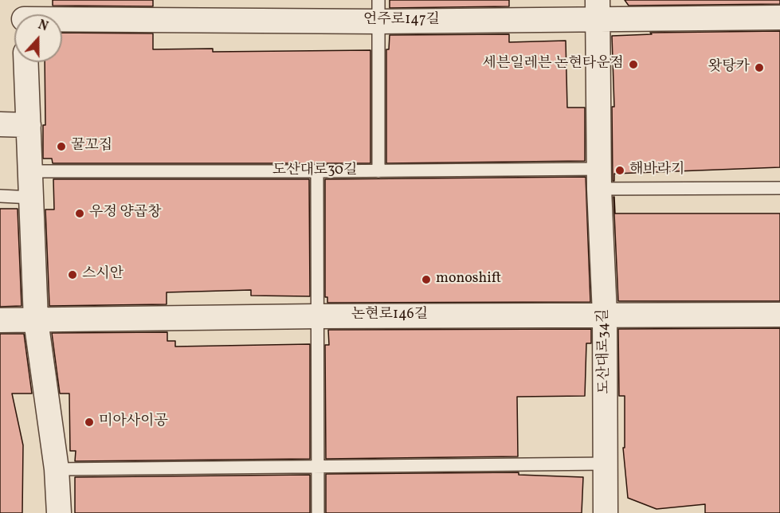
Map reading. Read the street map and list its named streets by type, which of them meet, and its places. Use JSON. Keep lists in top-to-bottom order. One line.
{"streets":{"street":["언주로147길","논현로146길","도산대로34길"],"lane":["도산대로30길"]},"crossings":[["언주로147길","도산대로34길"],["도산대로30길","도산대로34길"],["논현로146길","도산대로34길"]],"places":["세븐일레븐 논현타운점","왓탕카","꿀꼬집","해바라기","우정 양곱창","스시안","monoshift","미아사이공"],"north":"top"}
